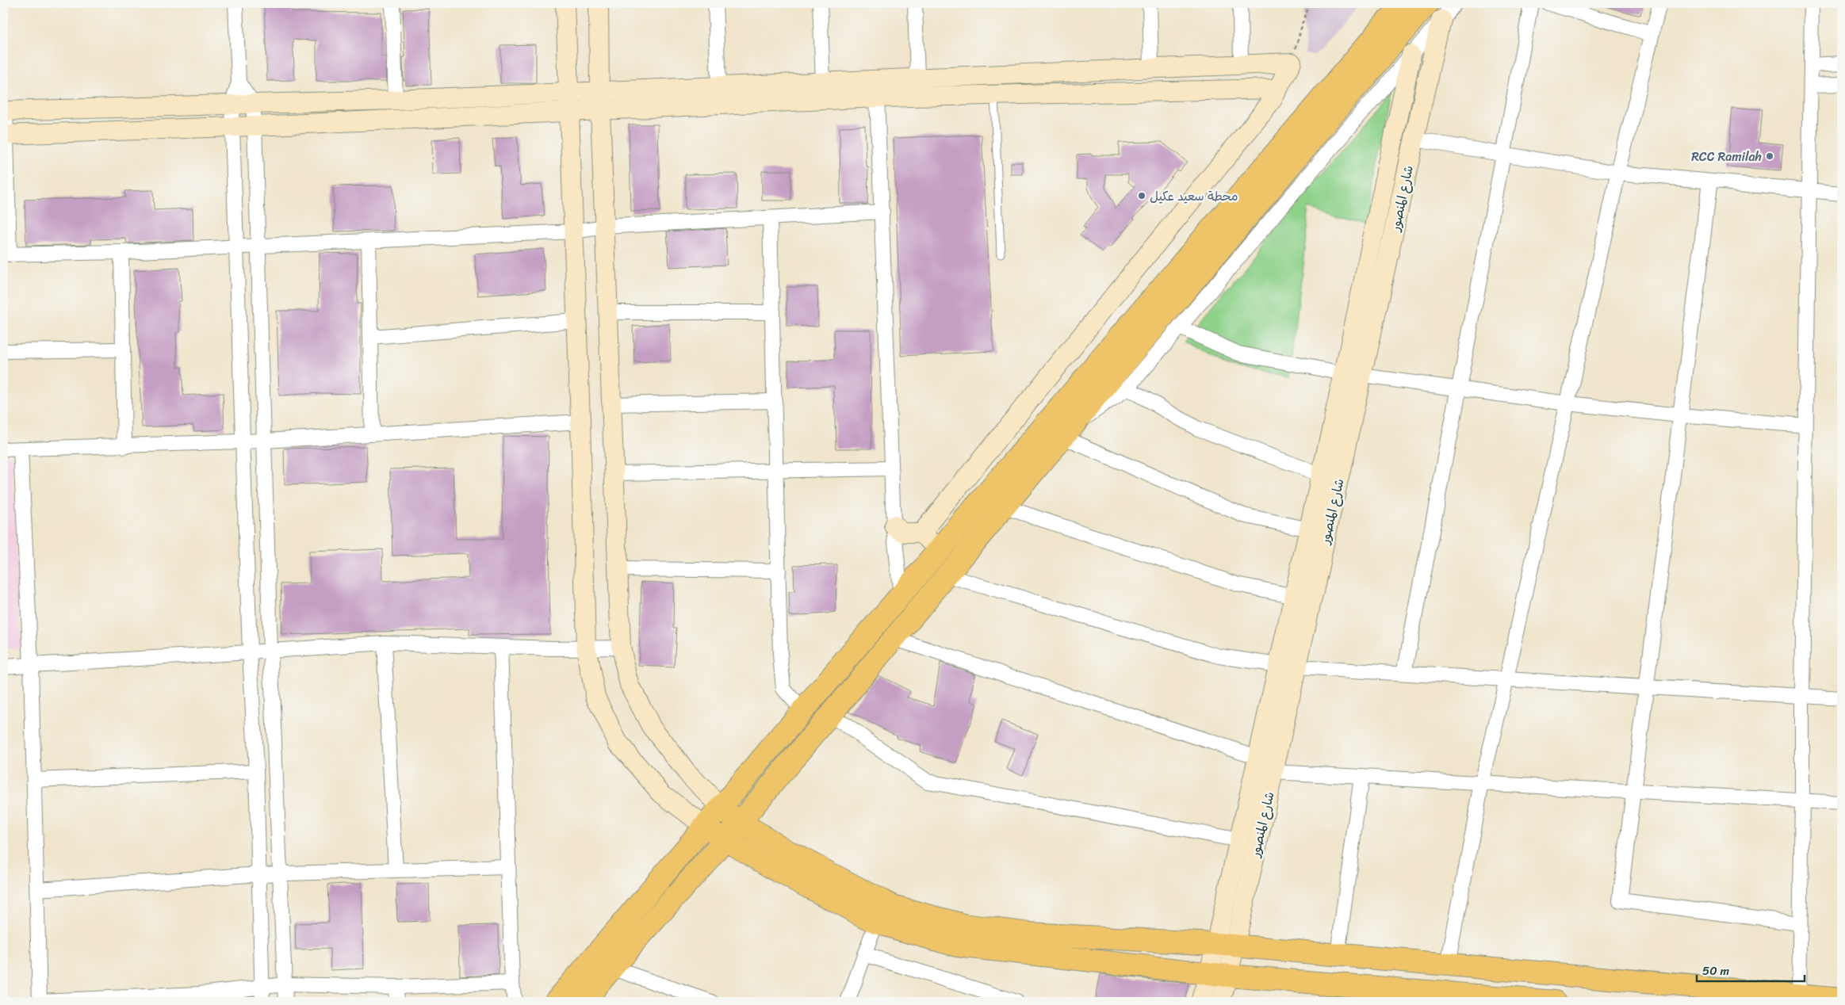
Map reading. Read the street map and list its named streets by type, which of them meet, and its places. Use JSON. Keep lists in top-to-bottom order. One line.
{"streets":{"main road":["شارع المنصور"]},"places":["RCC Ramilah","محطة سعيد عكيل"],"scale_bar":"50 m"}
